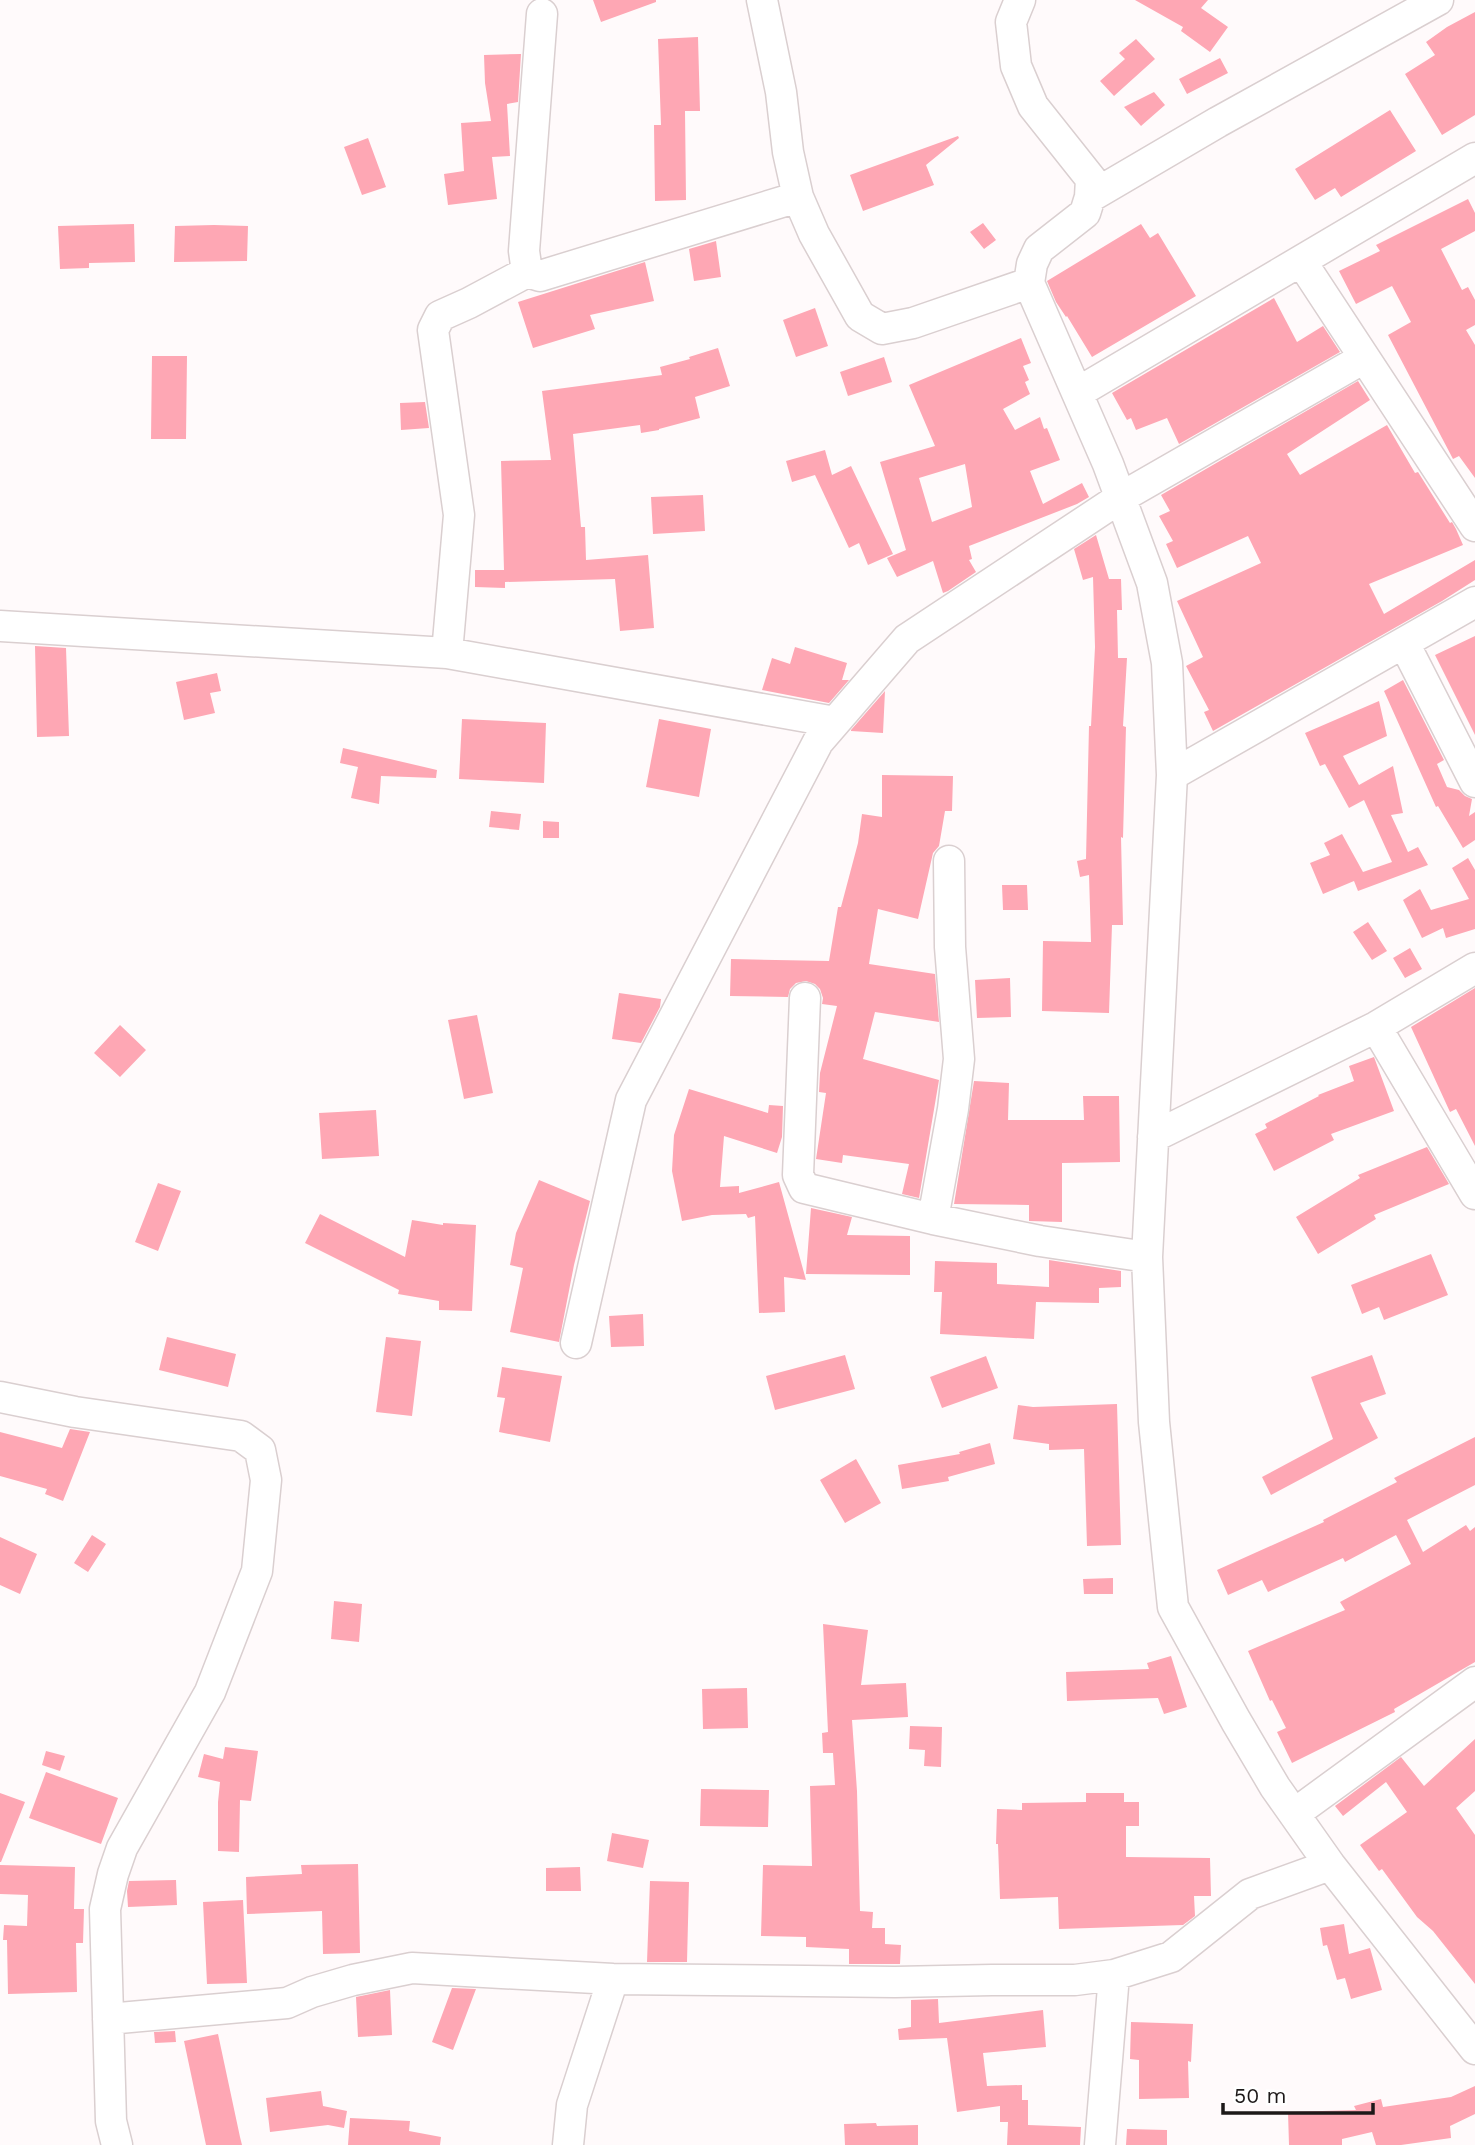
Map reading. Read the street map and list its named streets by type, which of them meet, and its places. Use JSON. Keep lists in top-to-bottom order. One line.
{"scale_bar":"50 m"}
